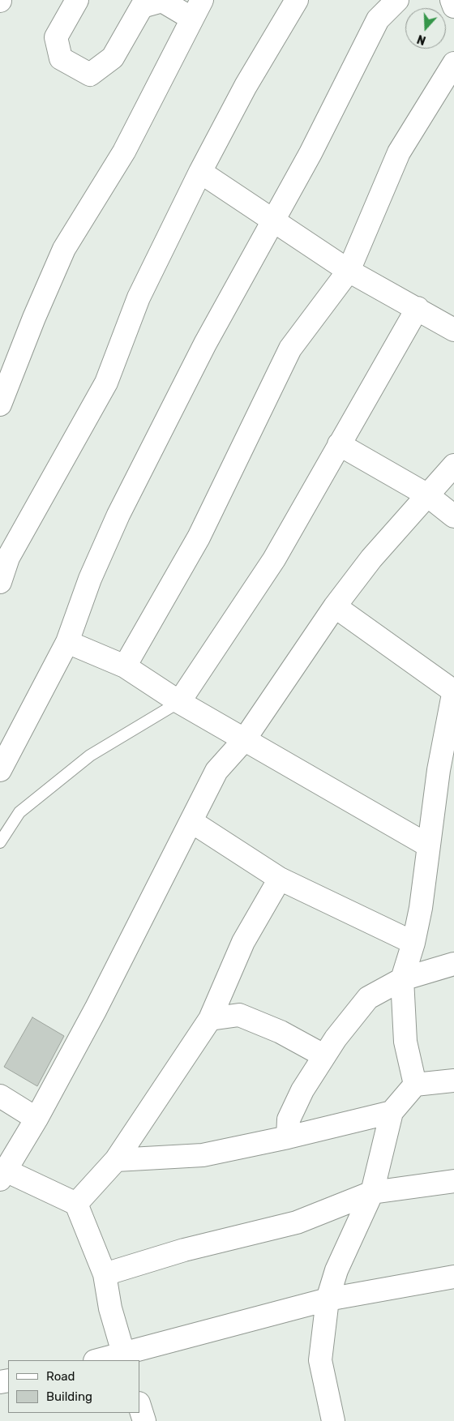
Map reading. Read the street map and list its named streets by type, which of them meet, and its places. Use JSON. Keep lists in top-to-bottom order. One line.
{"legend":["Road","Building"],"north":"bottom"}
